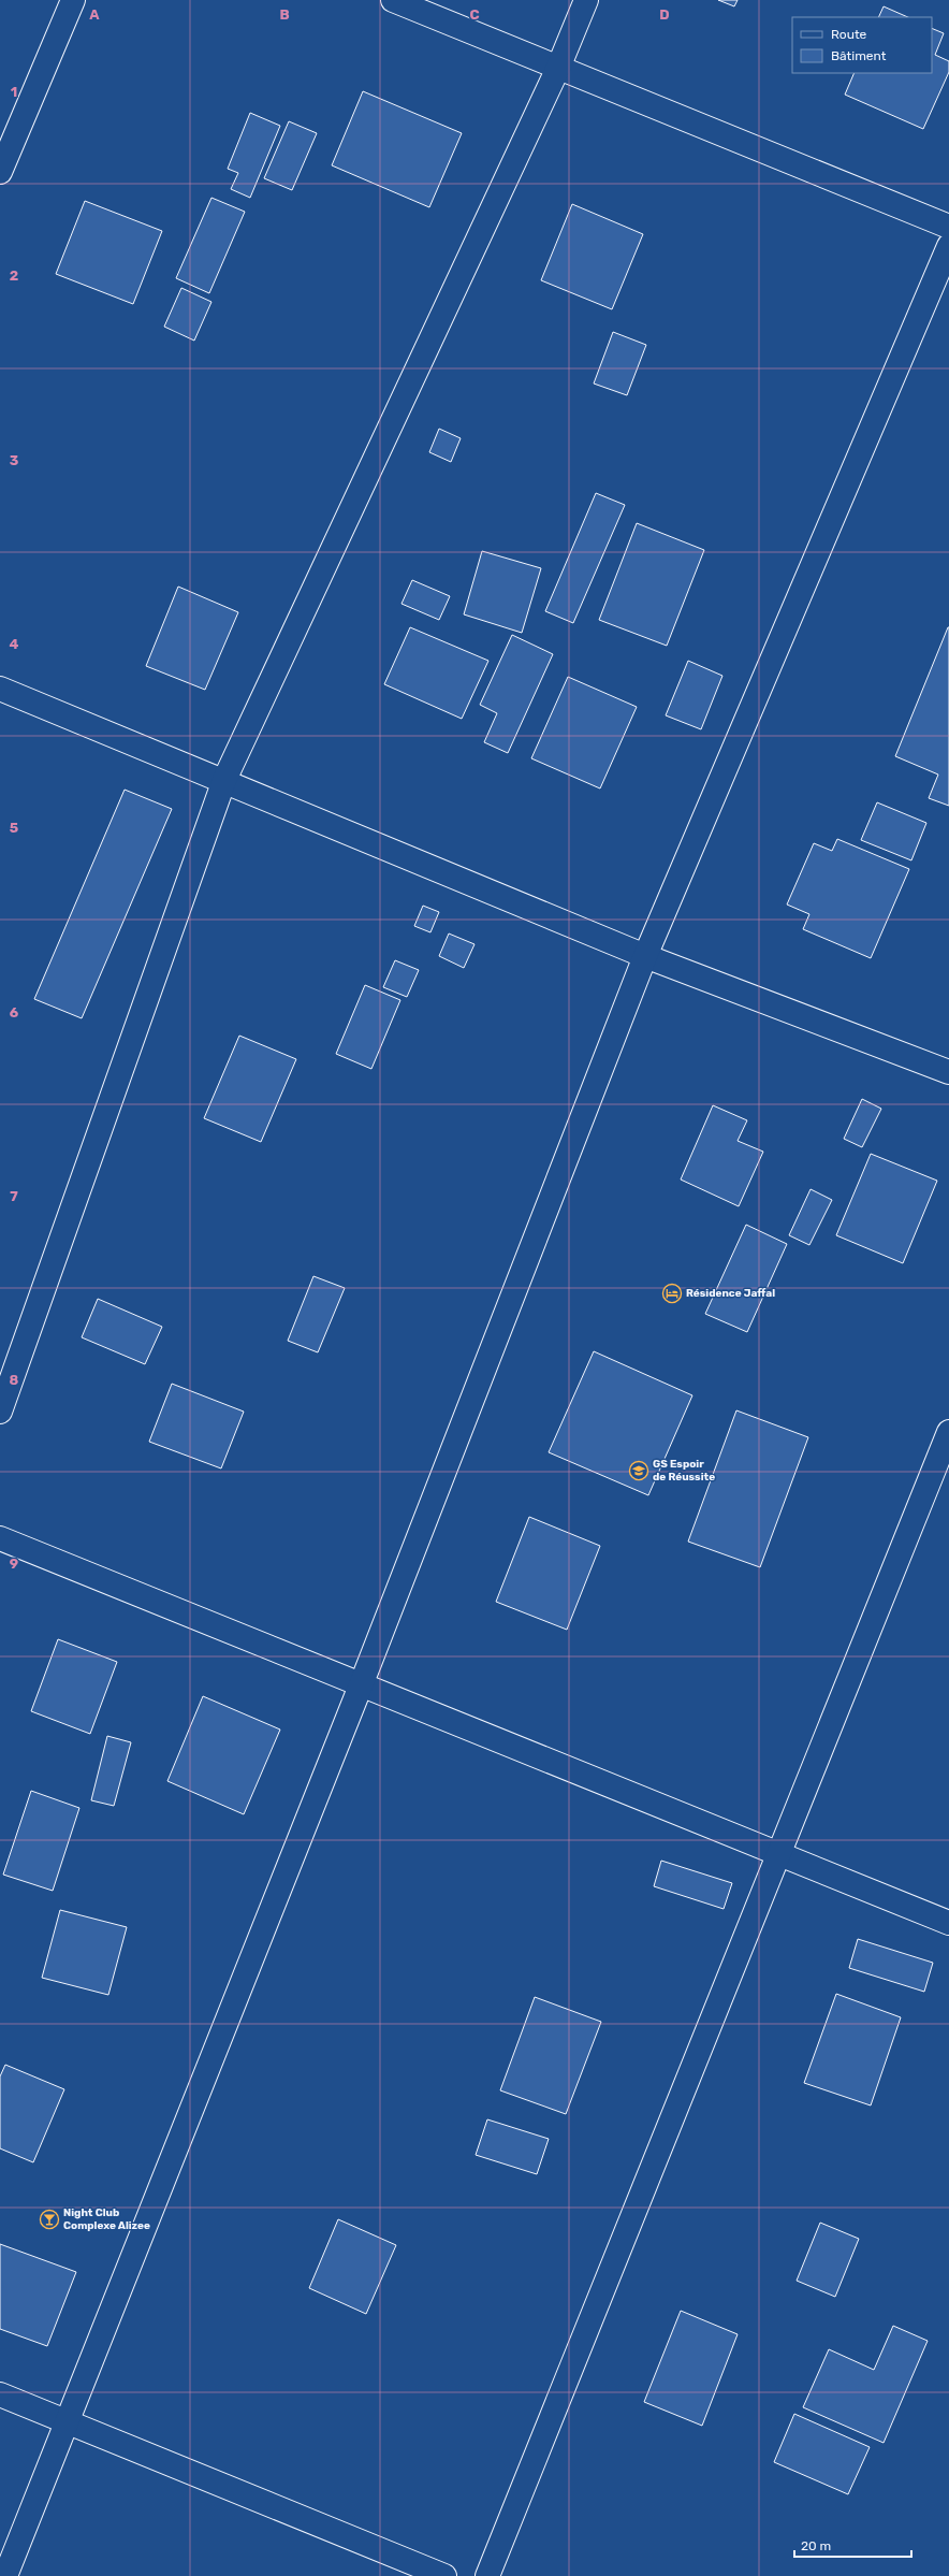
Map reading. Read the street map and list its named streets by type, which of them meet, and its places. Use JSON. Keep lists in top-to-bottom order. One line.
{"places":{"hotel":["Résidence Jaffal"],"school or university":["GS Espoir de Réussite"],"bar":["Night Club Complexe Alizee"]},"legend":["Route","Bâtiment"],"scale_bar":"20 m","grid":{"columns":["A","B","C","D"],"rows":["1","2","3","4","5","6","7","8","9"]}}
